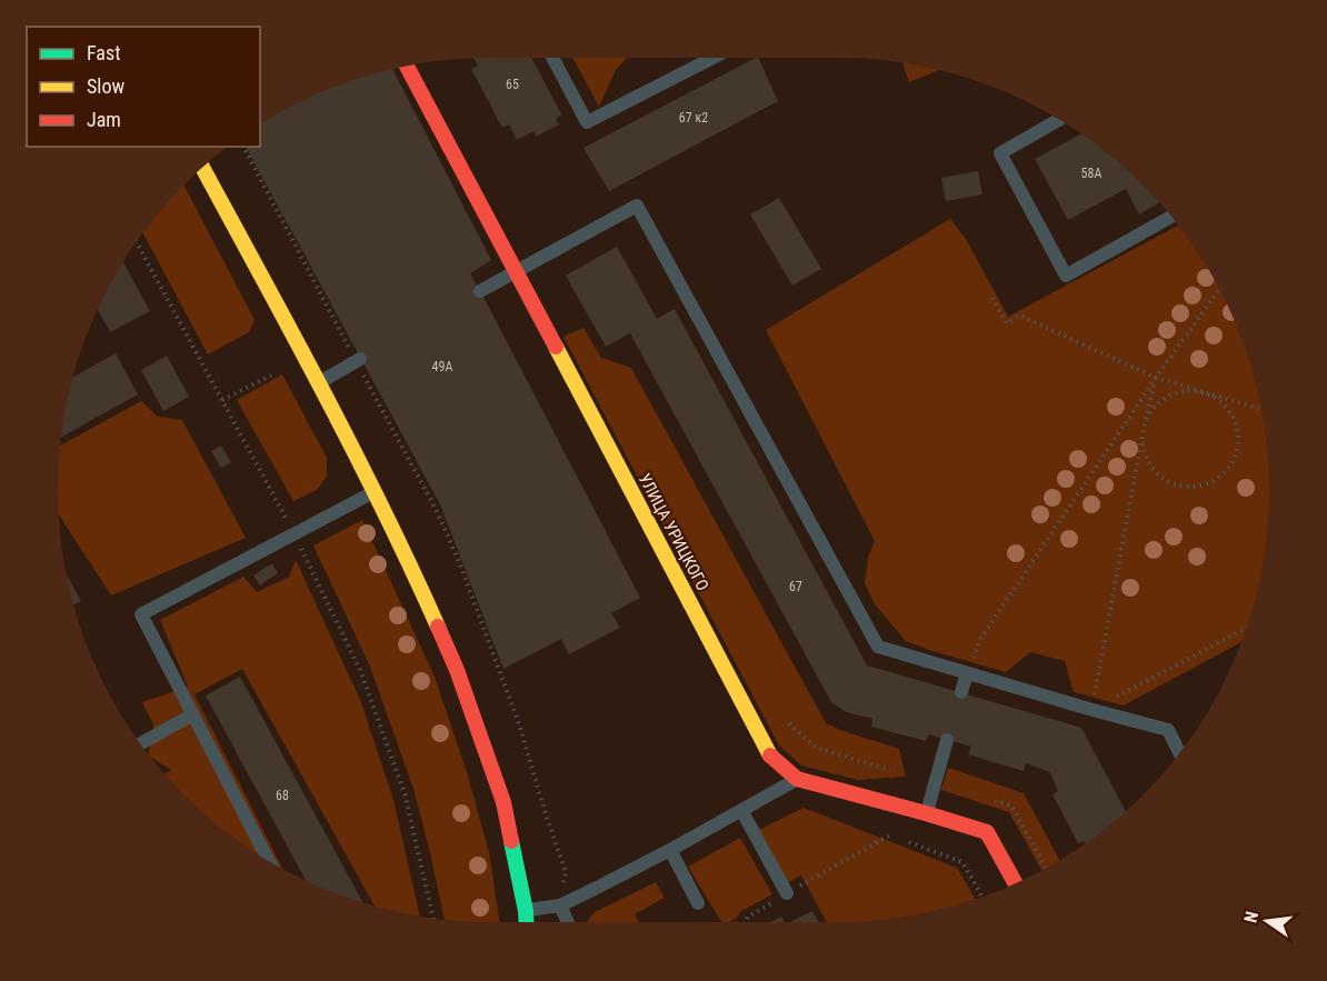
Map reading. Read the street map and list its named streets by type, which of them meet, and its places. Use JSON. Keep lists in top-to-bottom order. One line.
{"streets":{"street":["УЛИЦА УРИЦКОГО"]},"house_numbers":["65","67 к2","58А","49А","67","68"],"legend":["Fast","Slow","Jam"],"north":"left"}
